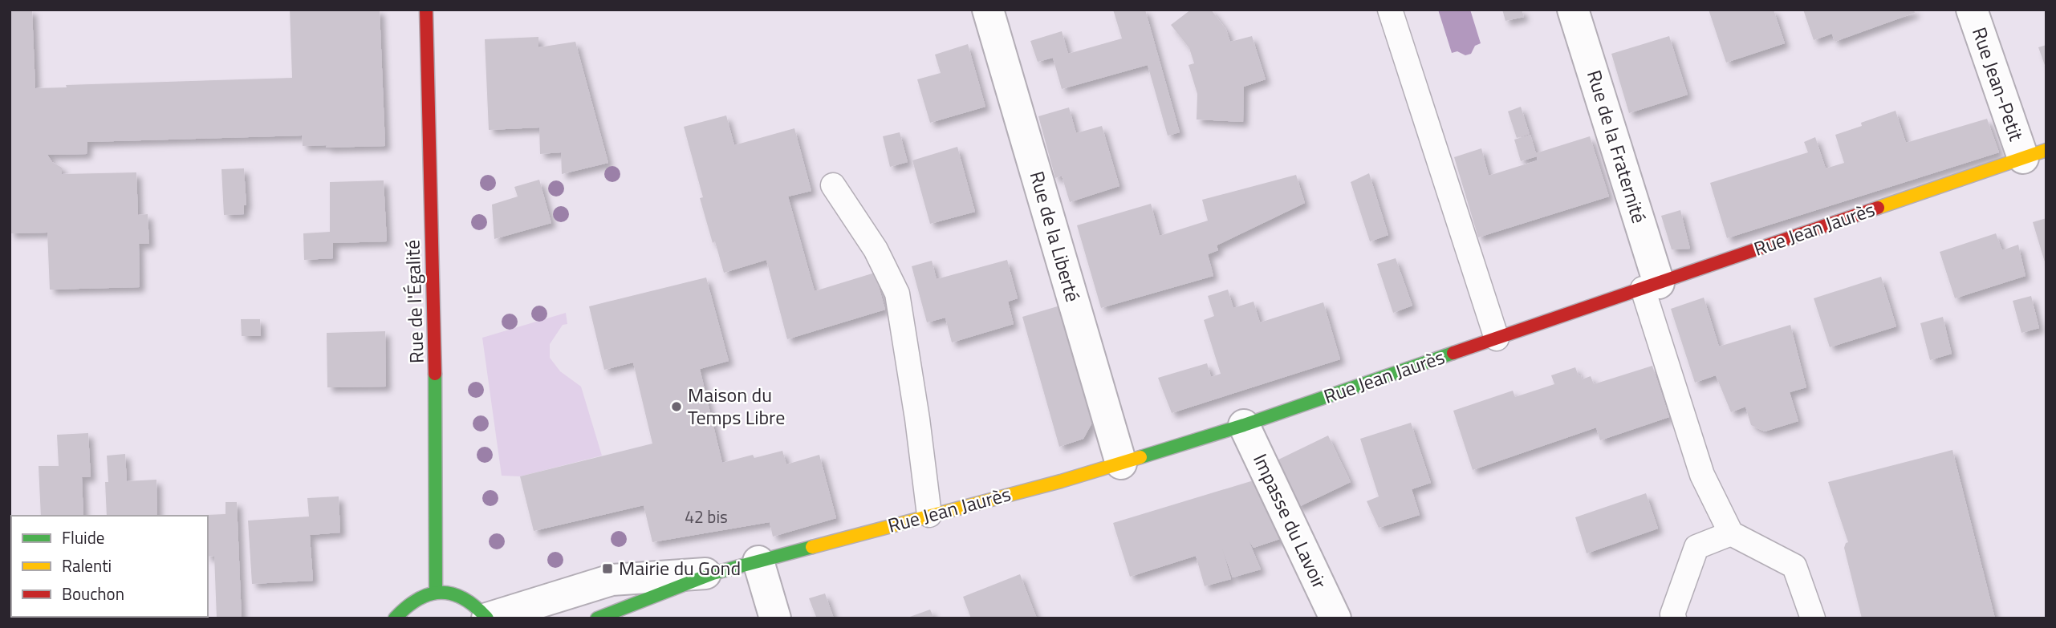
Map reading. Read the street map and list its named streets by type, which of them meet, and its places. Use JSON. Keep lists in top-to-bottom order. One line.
{"streets":{"street":["Rue Jean-Petit","Rue de la Fraternité","Rue Jean Jaurès","Rue de la Liberté","Rue de l'Égalité","Impasse du Lavoir"]},"crossings":[["Rue Jean-Petit","Rue Jean Jaurès"],["Rue de la Fraternité","Rue Jean Jaurès"],["Rue Jean Jaurès","Rue de la Liberté"],["Rue Jean Jaurès","Impasse du Lavoir"]],"places":{"other":["Maison du Temps Libre"],"transit":["Mairie du Gond"]},"house_numbers":["42 bis"],"legend":["Fluide","Ralenti","Bouchon"]}
